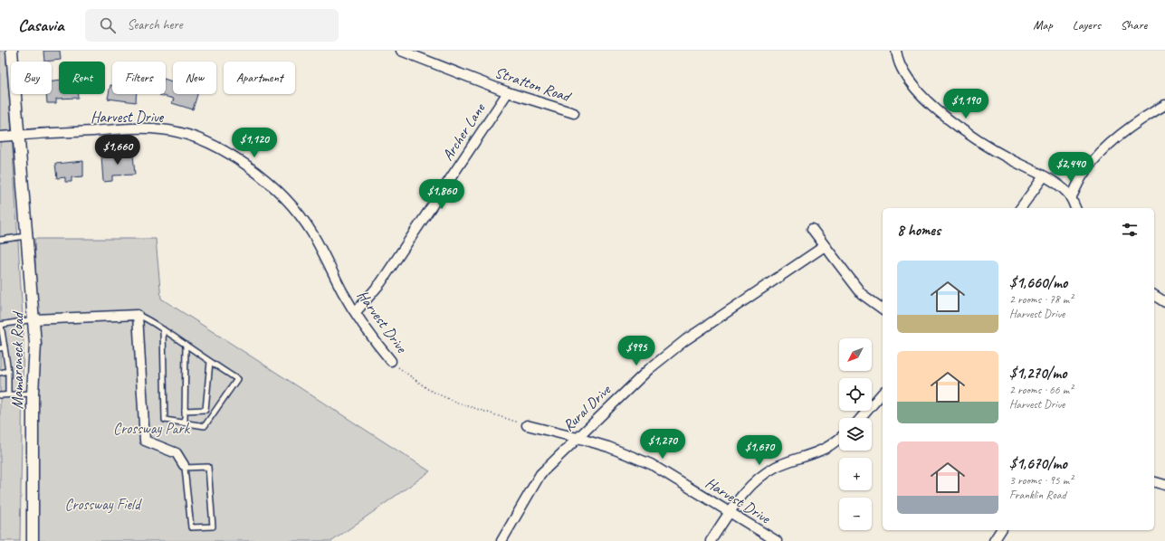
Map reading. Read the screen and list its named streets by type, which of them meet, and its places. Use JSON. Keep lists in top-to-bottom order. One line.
{"streets":{"street":["Stratton Road","Harvest Drive","Archer Lane","Mamaroneck Road","Rural Drive"]},"crossings":[["Stratton Road","Archer Lane"],["Harvest Drive","Archer Lane"],["Harvest Drive","Mamaroneck Road"],["Harvest Drive","Rural Drive"]],"parks":["Crossway Park","Crossway Field"],"north":"bottom left","page":{"header":"Casavia","search":"Search here","nav":["Map","Layers","Share"],"chip":["Buy","Rent","Filters","New","Apartment"],"price":["$1,190","$1,120","$1,660","$2,440","$1,860","$995","$1,270","$1,670"],"heading":"8 homes","list":[{"name":"$1,660/mo","note":"2 rooms · 78 m² · Harvest Drive"},{"name":"$1,270/mo","note":"2 rooms · 66 m² · Harvest Drive"},{"name":"$1,670/mo","note":"3 rooms · 95 m² · Franklin Road"}],"map_buttons":["+","−"]}}
